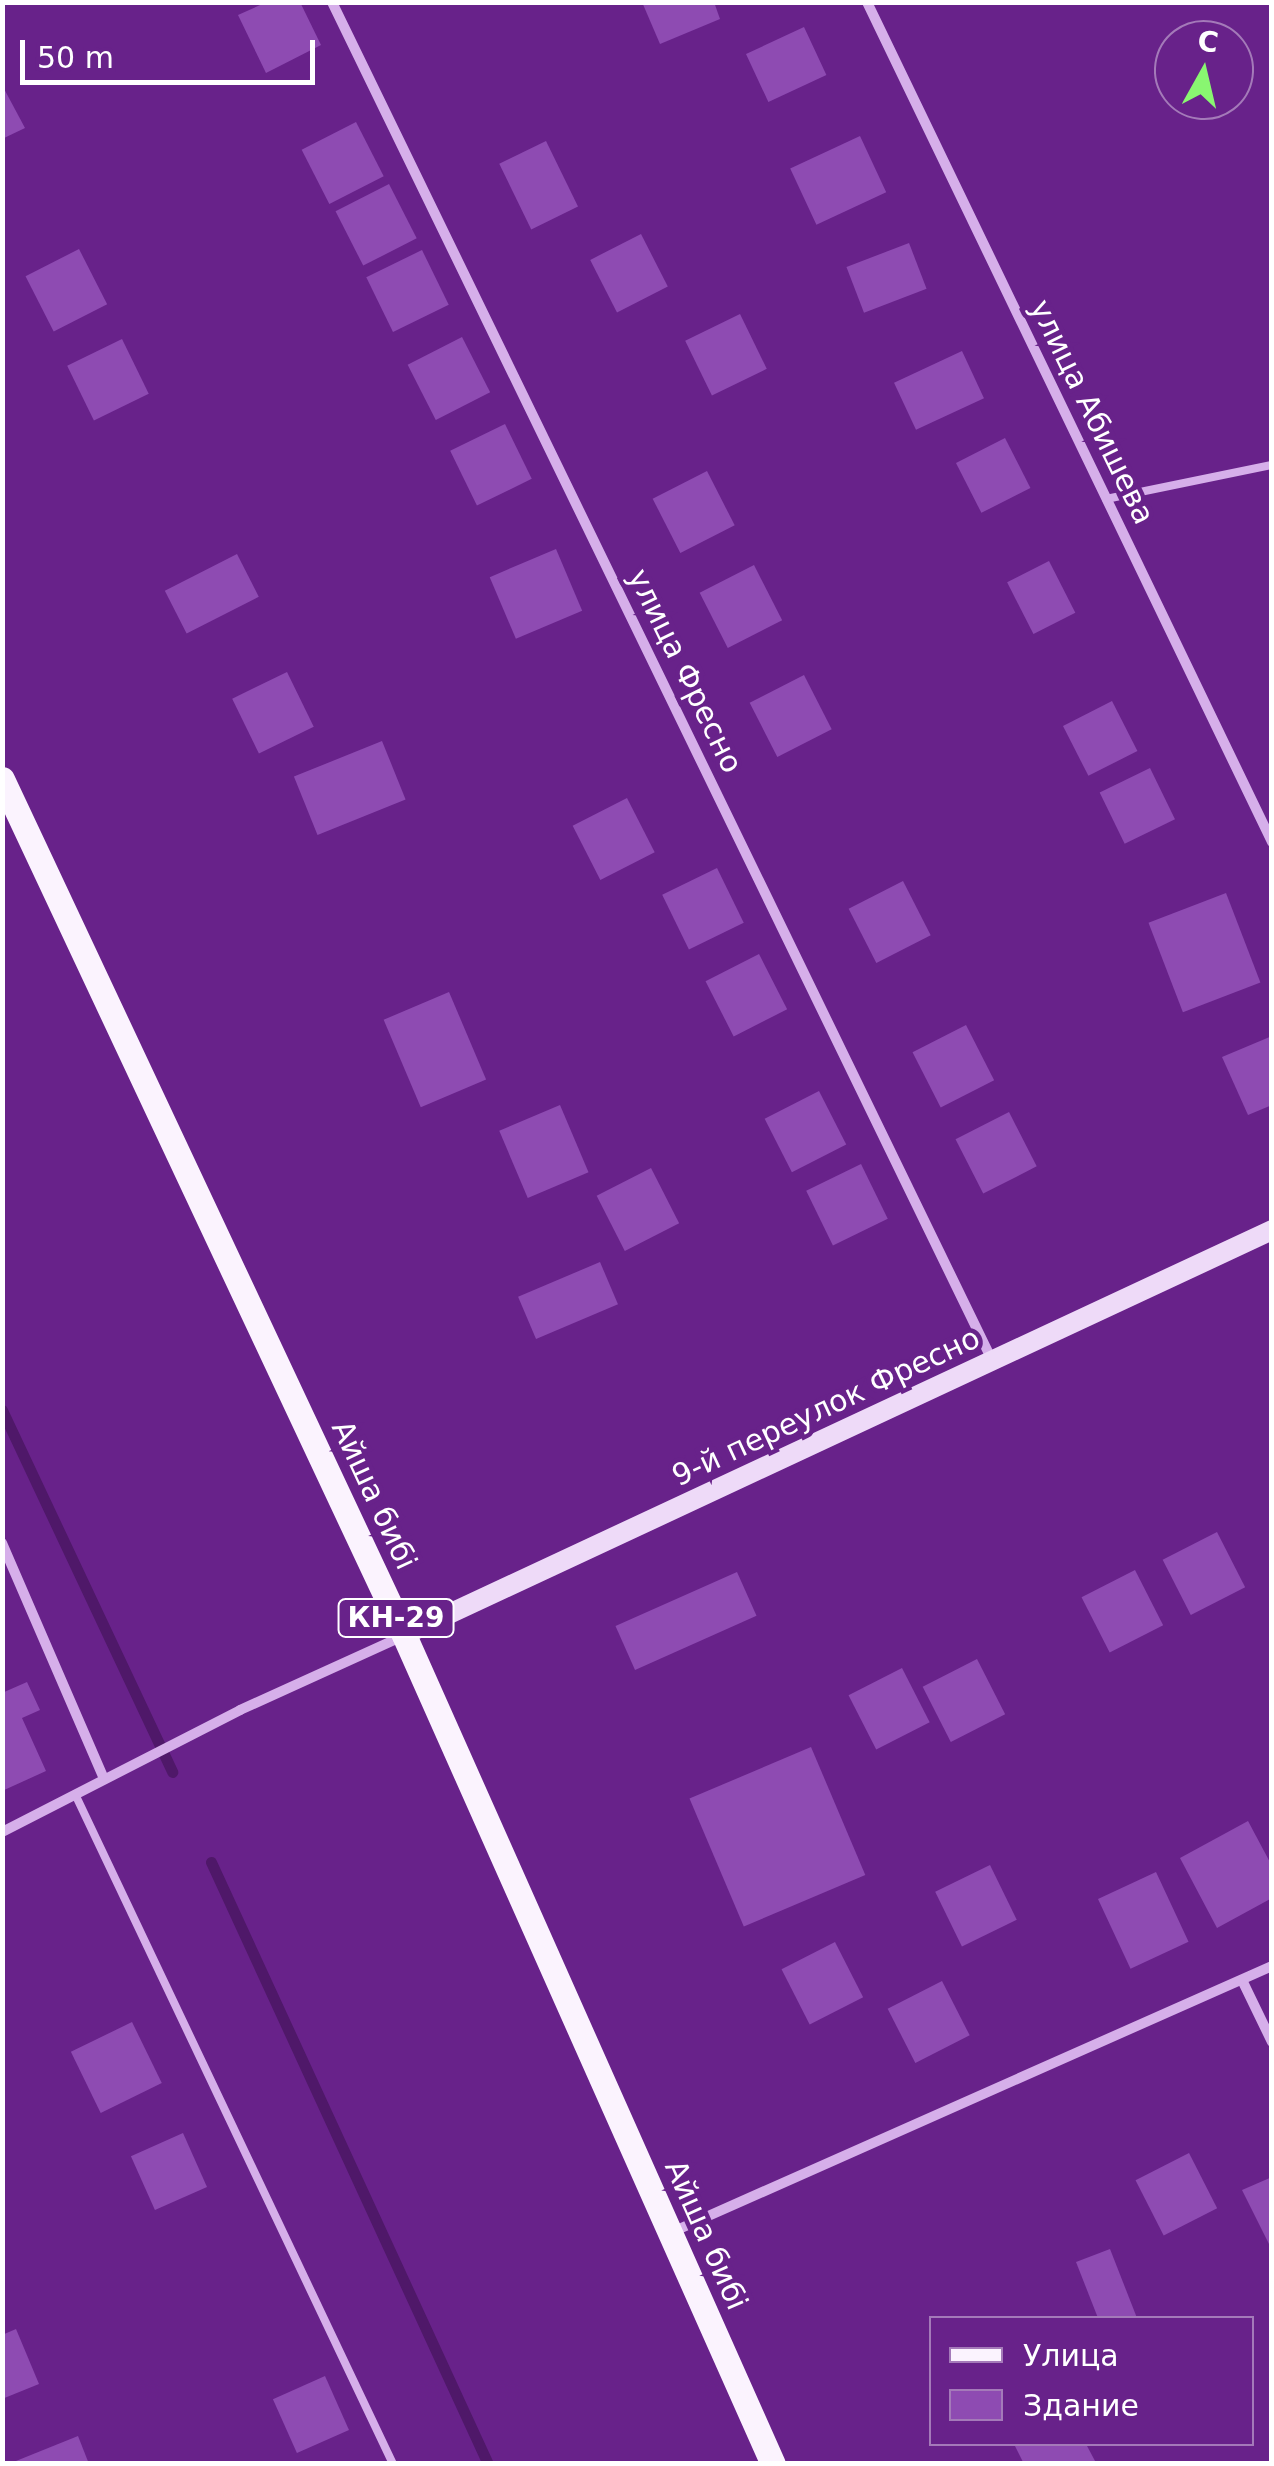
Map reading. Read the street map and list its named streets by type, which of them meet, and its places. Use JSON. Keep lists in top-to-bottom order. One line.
{"streets":{"main road":["Айша бибі","КН-29"],"street":["улица Абишева","улица Фресно","9-й переулок Фресно"]},"crossings":[["улица Фресно","9-й переулок Фресно"],["9-й переулок Фресно","Айша бибі"]],"legend":["Улица","Здание"],"scale_bar":"50 m","north":"top"}
